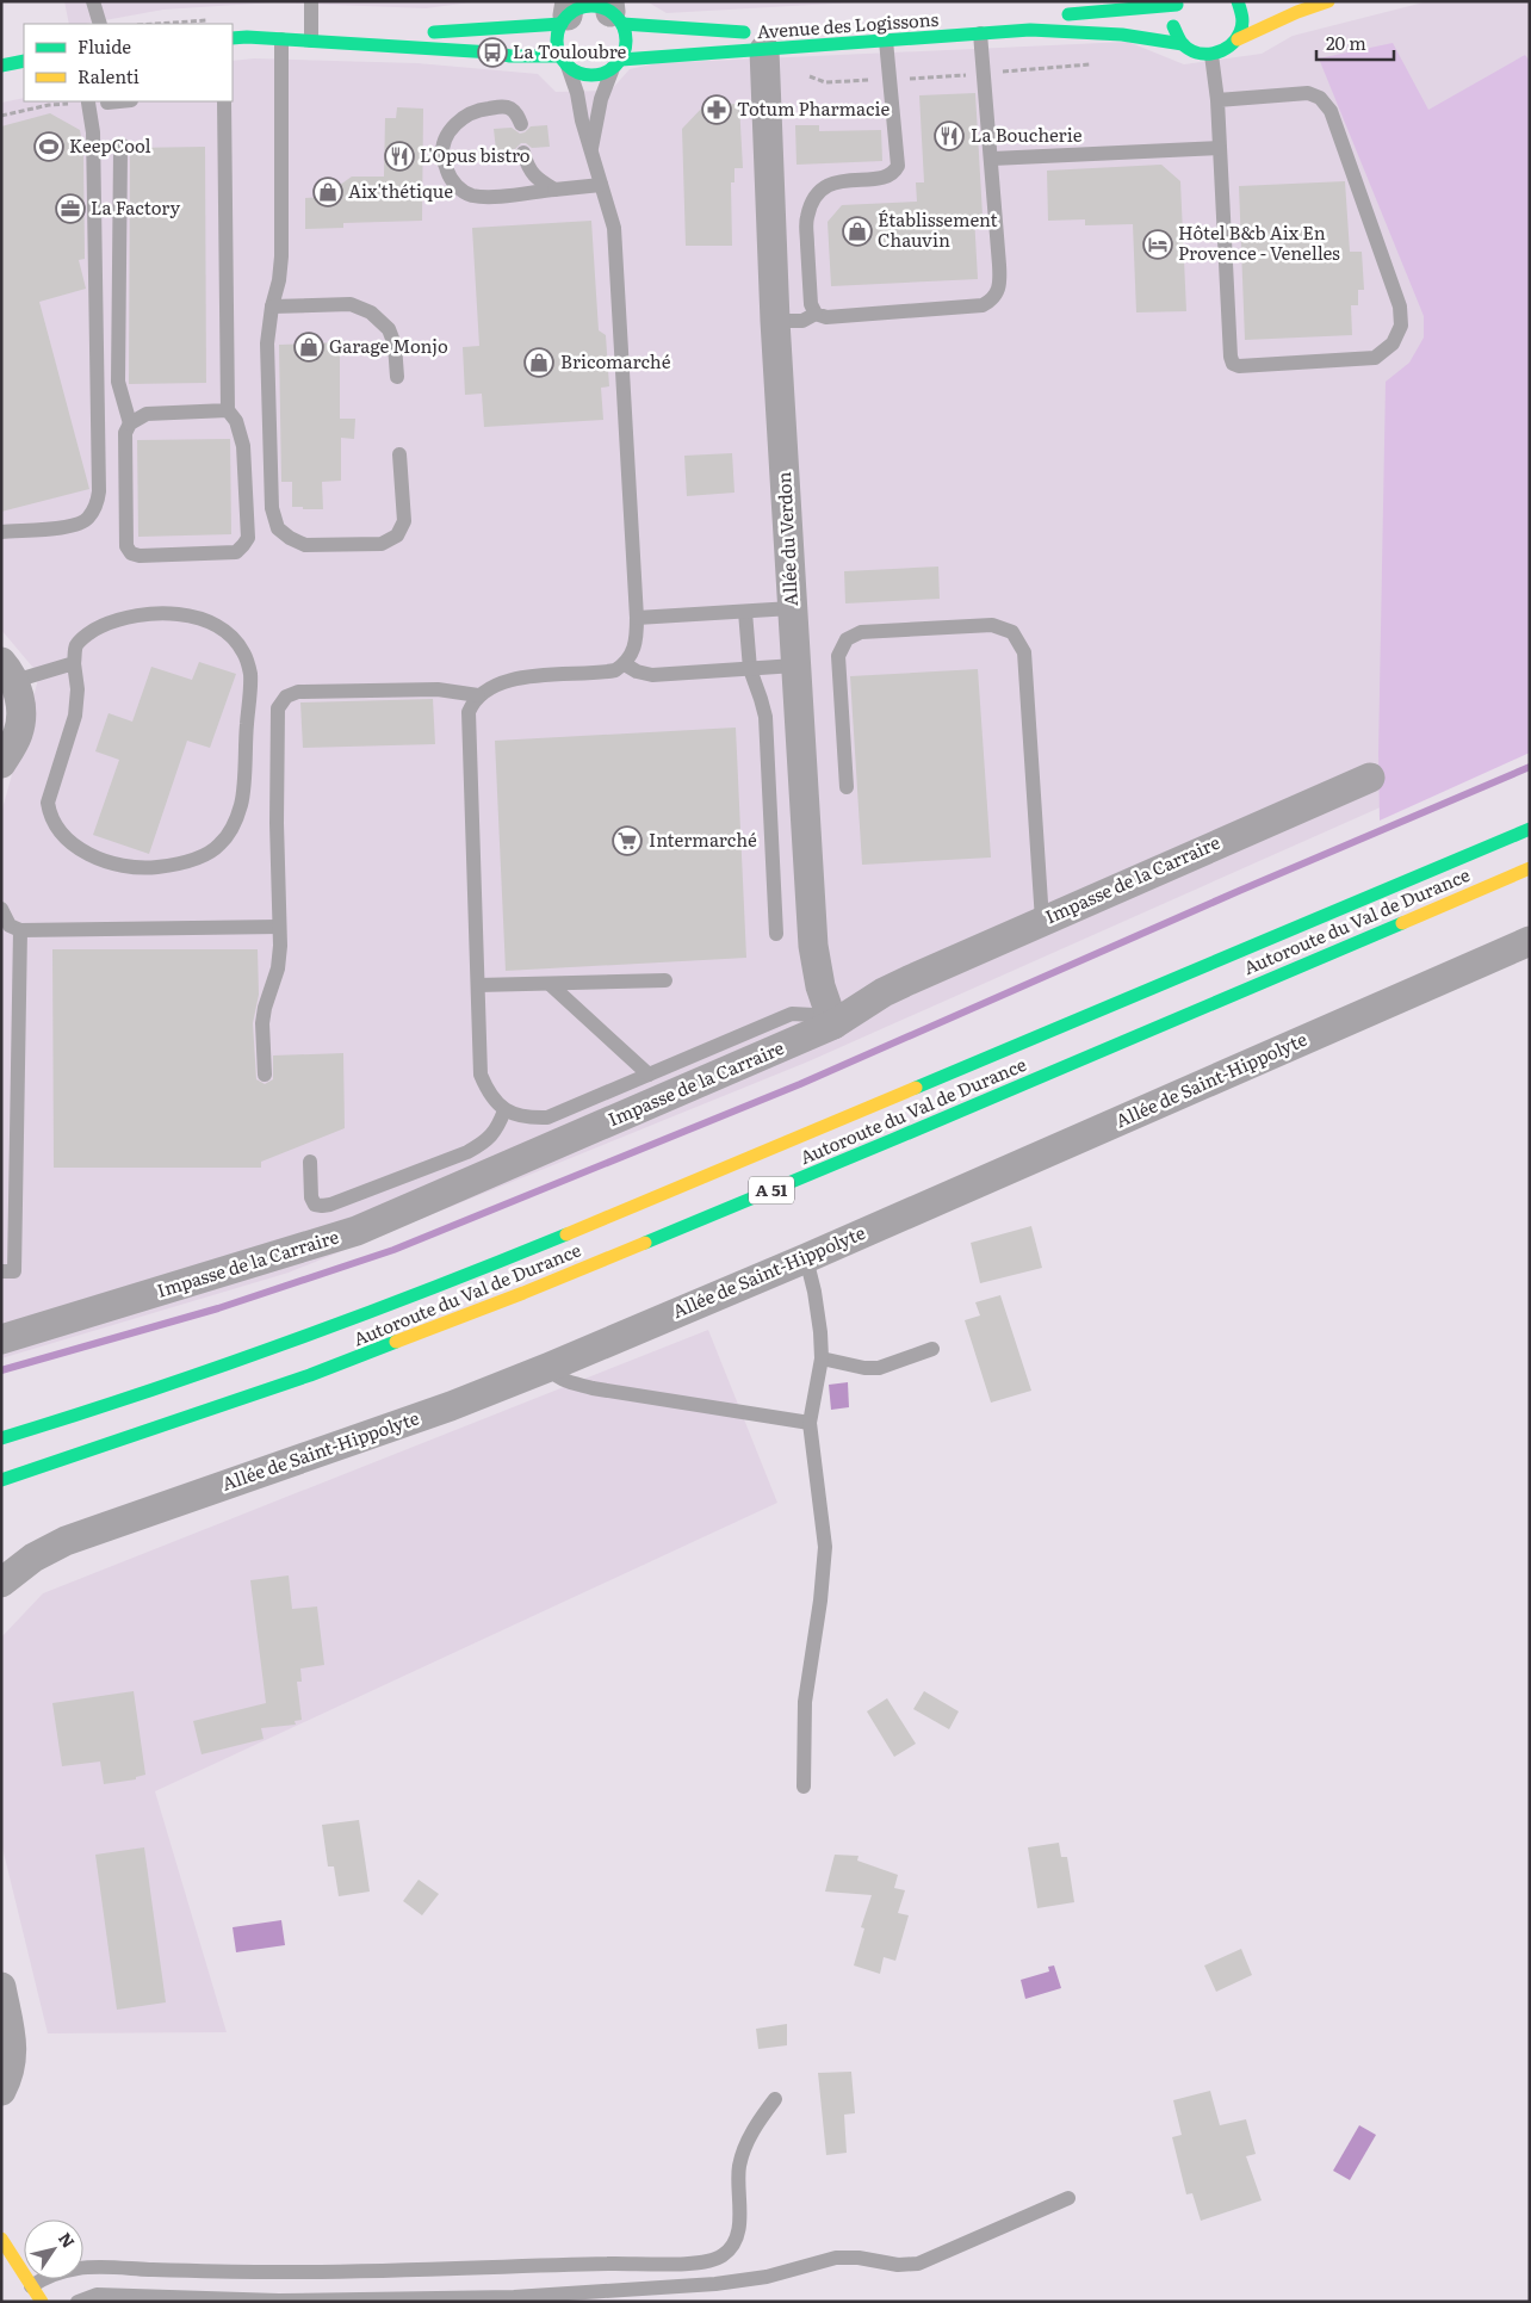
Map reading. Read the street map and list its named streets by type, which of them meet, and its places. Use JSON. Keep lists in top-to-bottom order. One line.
{"streets":{"main road":["Avenue des Logissons","Autoroute du Val de Durance","A 51"],"street":["Allée du Verdon","Impasse de la Carraire","Allée de Saint-Hippolyte"]},"crossings":[["Avenue des Logissons","Allée du Verdon"],["Allée du Verdon","Impasse de la Carraire"]],"places":{"bus stop":["La Touloubre"],"pharmacy":["Totum Pharmacie"],"restaurant":["La Boucherie","L'Opus bistro"],"sports":["KeepCool"],"shop":["Aix'thétique","Établissement Chauvin","Garage Monjo","Bricomarché"],"office":["La Factory"],"hotel":["Hôtel B&b Aix En Provence - Venelles"],"supermarket":["Intermarché"]},"legend":["Fluide","Ralenti"],"scale_bar":"20 m","north":"top right"}
